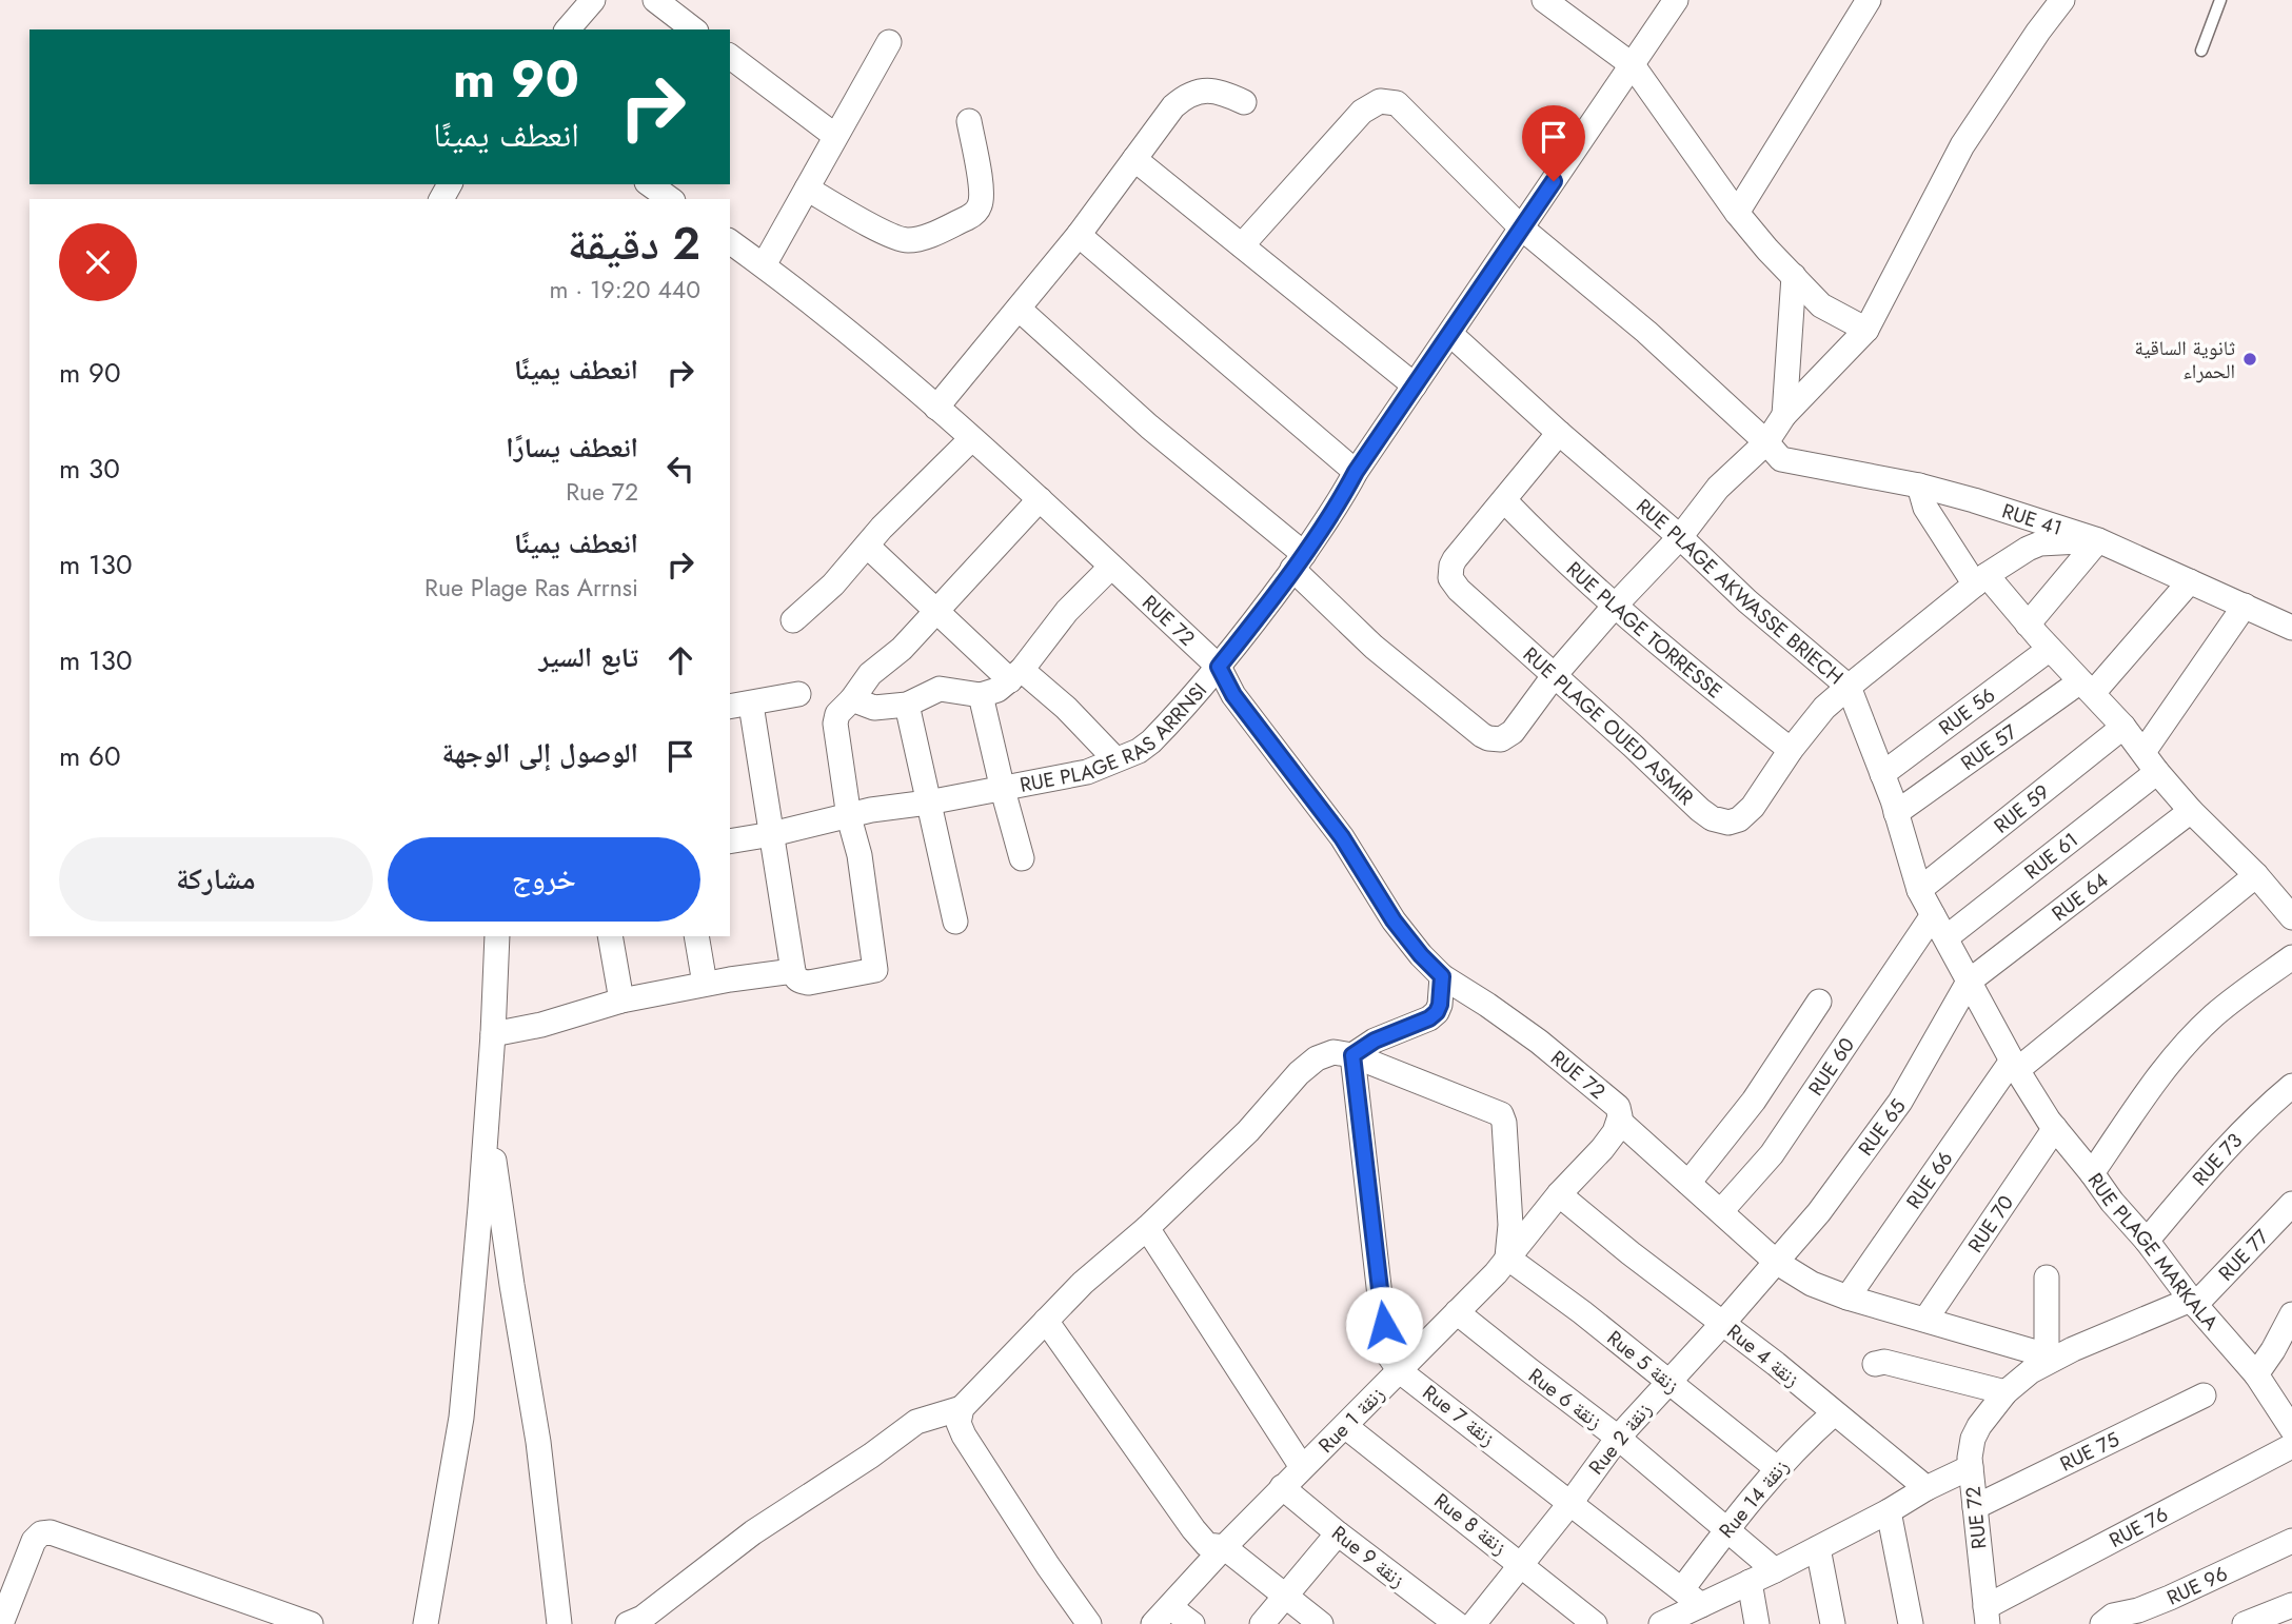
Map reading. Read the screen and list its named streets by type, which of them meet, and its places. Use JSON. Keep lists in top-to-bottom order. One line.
{"streets":{"street":["RUE 41","RUE PLAGE AKWASSE BRIECH","RUE 72","RUE PLAGE TORRESSE","RUE 56","RUE PLAGE OUED ASMIR","RUE PLAGE RAS ARRNSI","RUE 57","RUE 59","RUE 61","RUE 64","RUE 60","RUE 65","RUE 73","RUE 66","RUE 70","RUE PLAGE MARKALA","RUE 77","Rue 4 زنقة","Rue 5 زنقة","Rue 6 زنقة","Rue 7 زنقة","Rue 1 زنقة","Rue 2 زنقة","RUE 75","Rue 14 زنقة","Rue 8 زنقة","RUE 76","Rue 9 زنقة","RUE 96"]},"crossings":[["RUE 41","RUE PLAGE RAS ARRNSI"],["RUE PLAGE AKWASSE BRIECH","RUE 56"],["RUE PLAGE AKWASSE BRIECH","RUE PLAGE OUED ASMIR"],["RUE PLAGE AKWASSE BRIECH","RUE PLAGE RAS ARRNSI"],["RUE PLAGE AKWASSE BRIECH","RUE 57"],["RUE PLAGE AKWASSE BRIECH","RUE 59"],["RUE PLAGE AKWASSE BRIECH","RUE 61"],["RUE PLAGE AKWASSE BRIECH","RUE 64"],["RUE PLAGE AKWASSE BRIECH","RUE 60"],["RUE PLAGE AKWASSE BRIECH","RUE 65"],["RUE PLAGE AKWASSE BRIECH","RUE 66"],["RUE PLAGE AKWASSE BRIECH","RUE PLAGE MARKALA"],["RUE 72","RUE PLAGE RAS ARRNSI"],["RUE 72","RUE 60"],["RUE 72","RUE 65"],["RUE 72","RUE 66"],["RUE 72","RUE 70"],["RUE 72","RUE PLAGE MARKALA"],["RUE 72","RUE 77"],["RUE 72","Rue 1 زنقة"],["RUE 72","Rue 2 زنقة"],["RUE 72","RUE 75"],["RUE 72","RUE 76"],["RUE PLAGE TORRESSE","RUE PLAGE OUED ASMIR"],["RUE 64","RUE 65"],["RUE 65","Rue 2 زنقة"],["RUE 73","RUE PLAGE MARKALA"],["RUE 66","RUE PLAGE MARKALA"],["RUE 70","RUE PLAGE MARKALA"],["RUE PLAGE MARKALA","RUE 77"],["Rue 4 زنقة","Rue 1 زنقة"],["Rue 4 زنقة","Rue 2 زنقة"],["Rue 4 زنقة","Rue 14 زنقة"],["Rue 5 زنقة","Rue 1 زنقة"],["Rue 5 زنقة","Rue 2 زنقة"],["Rue 5 زنقة","Rue 14 زنقة"],["Rue 6 زنقة","Rue 1 زنقة"],["Rue 6 زنقة","Rue 2 زنقة"],["Rue 6 زنقة","Rue 14 زنقة"],["Rue 7 زنقة","Rue 1 زنقة"],["Rue 7 زنقة","Rue 2 زنقة"],["Rue 7 زنقة","Rue 14 زنقة"],["Rue 1 زنقة","Rue 8 زنقة"],["Rue 1 زنقة","Rue 9 زنقة"],["Rue 2 زنقة","Rue 8 زنقة"]],"places":["ثانوية الساقية الحمراء"],"page":{"turn":["90 m","انعطف يمينًا"],"heading":["2 دقيقة","440 m · 19:20"],"list":[{"name":"انعطف يمينًا","value":"90 m"},{"name":"انعطف يسارًا","note":"Rue 72","value":"30 m"},{"name":"انعطف يمينًا","note":"Rue Plage Ras Arrnsi","value":"130 m"},{"name":"تابع السير","value":"130 m"},{"name":"الوصول إلى الوجهة","value":"60 m"}],"buttons":["خروج","مشاركة"]}}
